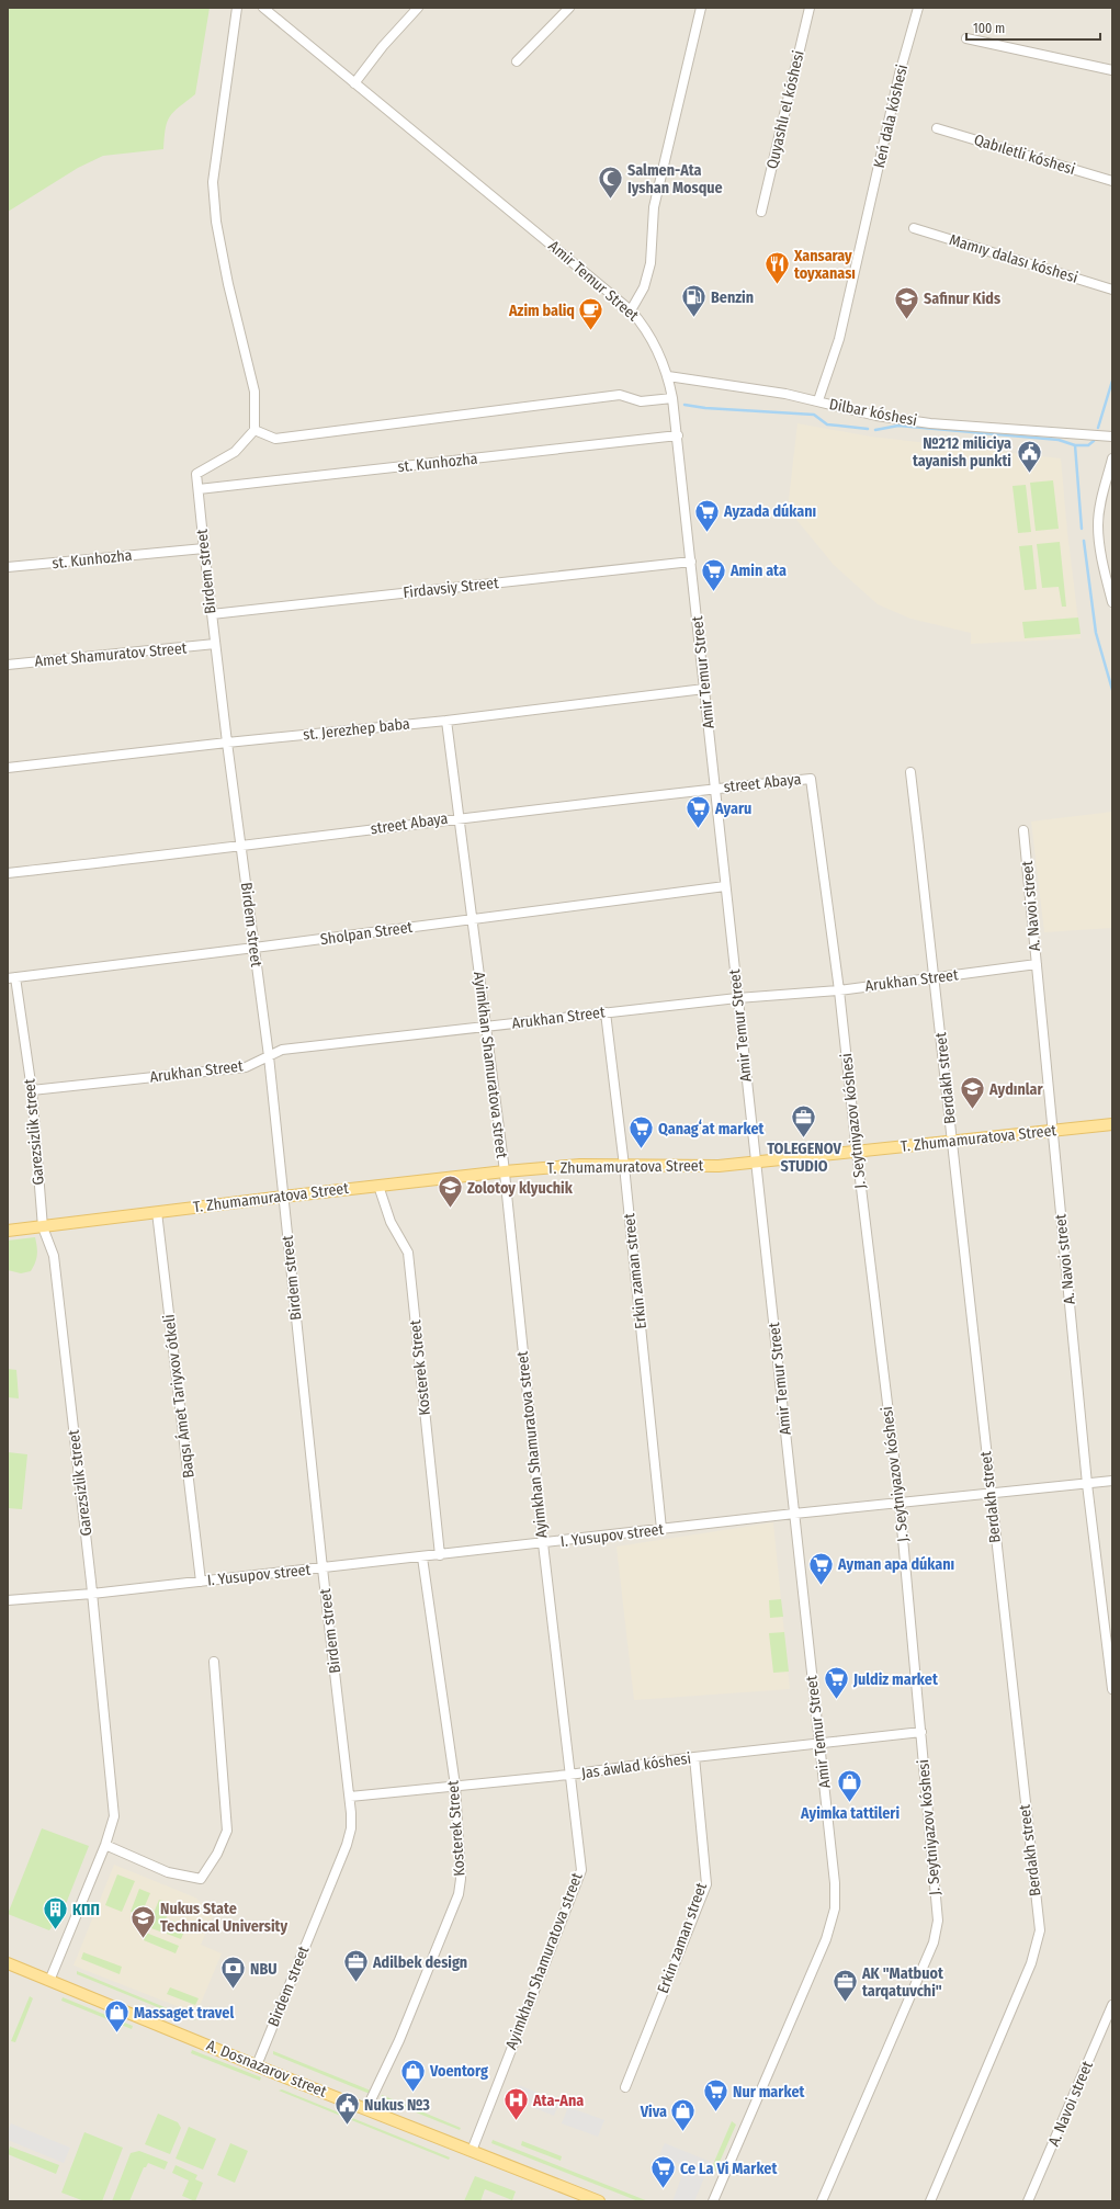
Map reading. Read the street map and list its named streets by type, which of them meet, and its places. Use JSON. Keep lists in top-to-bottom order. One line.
{"streets":{"main road":["T. Zhumamuratova Street","A. Dosnazarov street"],"street":["Quyashlı el kóshesi","Keń dala kóshesi","Qabıletli kóshesi","Mamıy dalası kóshesi","Amir Temur Street","Dilbar kóshesi","st. Kunhozha","Birdem street","Firdavsiy Street","Amet Shamuratov Street","st. Jerezhep baba","street Abaya","A. Navoi street","Sholpan Street","Arukhan Street","Ayimkhan Shamuratova street","Berdakh street","J. Seytniyazov kóshesi","Garezsizlik street","Erkin zaman street","Kosterek Street","Baqsı Ámet Tariyxov ótkeli","I. Yusupov street","Jas áwlad kóshesi"]},"crossings":[["Keń dala kóshesi","Dilbar kóshesi"],["Amir Temur Street","Dilbar kóshesi"],["Amir Temur Street","st. Kunhozha"],["Amir Temur Street","Firdavsiy Street"],["Amir Temur Street","st. Jerezhep baba"],["Amir Temur Street","street Abaya"],["Amir Temur Street","Sholpan Street"],["Amir Temur Street","Arukhan Street"],["Amir Temur Street","T. Zhumamuratova Street"],["Amir Temur Street","I. Yusupov street"],["Amir Temur Street","Jas áwlad kóshesi"],["st. Kunhozha","Birdem street"],["Birdem street","Firdavsiy Street"],["Birdem street","Amet Shamuratov Street"],["Birdem street","st. Jerezhep baba"],["Birdem street","street Abaya"],["Birdem street","Sholpan Street"],["Birdem street","Arukhan Street"],["Birdem street","T. Zhumamuratova Street"],["Birdem street","I. Yusupov street"],["Birdem street","Jas áwlad kóshesi"],["Birdem street","A. Dosnazarov street"],["st. Jerezhep baba","Ayimkhan Shamuratova street"],["street Abaya","Ayimkhan Shamuratova street"],["street Abaya","J. Seytniyazov kóshesi"],["A. Navoi street","Arukhan Street"],["A. Navoi street","T. Zhumamuratova Street"],["A. Navoi street","I. Yusupov street"],["Sholpan Street","Ayimkhan Shamuratova street"],["Sholpan Street","Garezsizlik street"],["Arukhan Street","Ayimkhan Shamuratova street"],["Arukhan Street","Berdakh street"],["Arukhan Street","J. Seytniyazov kóshesi"],["Arukhan Street","Garezsizlik street"],["Arukhan Street","Erkin zaman street"],["Ayimkhan Shamuratova street","T. Zhumamuratova Street"],["Ayimkhan Shamuratova street","I. Yusupov street"],["Ayimkhan Shamuratova street","Jas áwlad kóshesi"],["Ayimkhan Shamuratova street","A. Dosnazarov street"],["Berdakh street","T. Zhumamuratova Street"],["Berdakh street","I. Yusupov street"],["J. Seytniyazov kóshesi","T. Zhumamuratova Street"],["J. Seytniyazov kóshesi","I. Yusupov street"],["J. Seytniyazov kóshesi","Jas áwlad kóshesi"],["Garezsizlik street","T. Zhumamuratova Street"],["Garezsizlik street","I. Yusupov street"],["Garezsizlik street","A. Dosnazarov street"],["T. Zhumamuratova Street","Erkin zaman street"],["T. Zhumamuratova Street","Kosterek Street"],["T. Zhumamuratova Street","Baqsı Ámet Tariyxov ótkeli"],["Erkin zaman street","I. Yusupov street"],["Erkin zaman street","Jas áwlad kóshesi"],["Kosterek Street","I. Yusupov street"],["Kosterek Street","Jas áwlad kóshesi"],["Kosterek Street","A. Dosnazarov street"],["Baqsı Ámet Tariyxov ótkeli","I. Yusupov street"]],"places":{"mosque":["Salmen-Ata Iyshan Mosque"],"restaurant":["Xansaray toyxanası"],"fuel station":["Benzin"],"school or university":["Safinur Kids","Aydınlar","Zolotoy klyuchik","Nukus State Technical University"],"cafe":["Azim baliq"],"public building":["№212 miliciya tayanish punkti","Nukus №3"],"supermarket":["Ayzada dúkanı","Amin ata","Ayaru","Qanagʻat market","Ayman apa dúkanı","Juldiz market","Nur market","Ce La Vi Market"],"office":["TOLEGENOV STUDIO","Adilbek design","AK \"Matbuot tarqatuvchi\""],"shop":["Ayimka tattileri","Massaget travel","Voentorg","Viva"],"building":["КПП"],"bank":["NBU"],"hospital":["Ata-Ana"]},"scale_bar":"100 m"}
